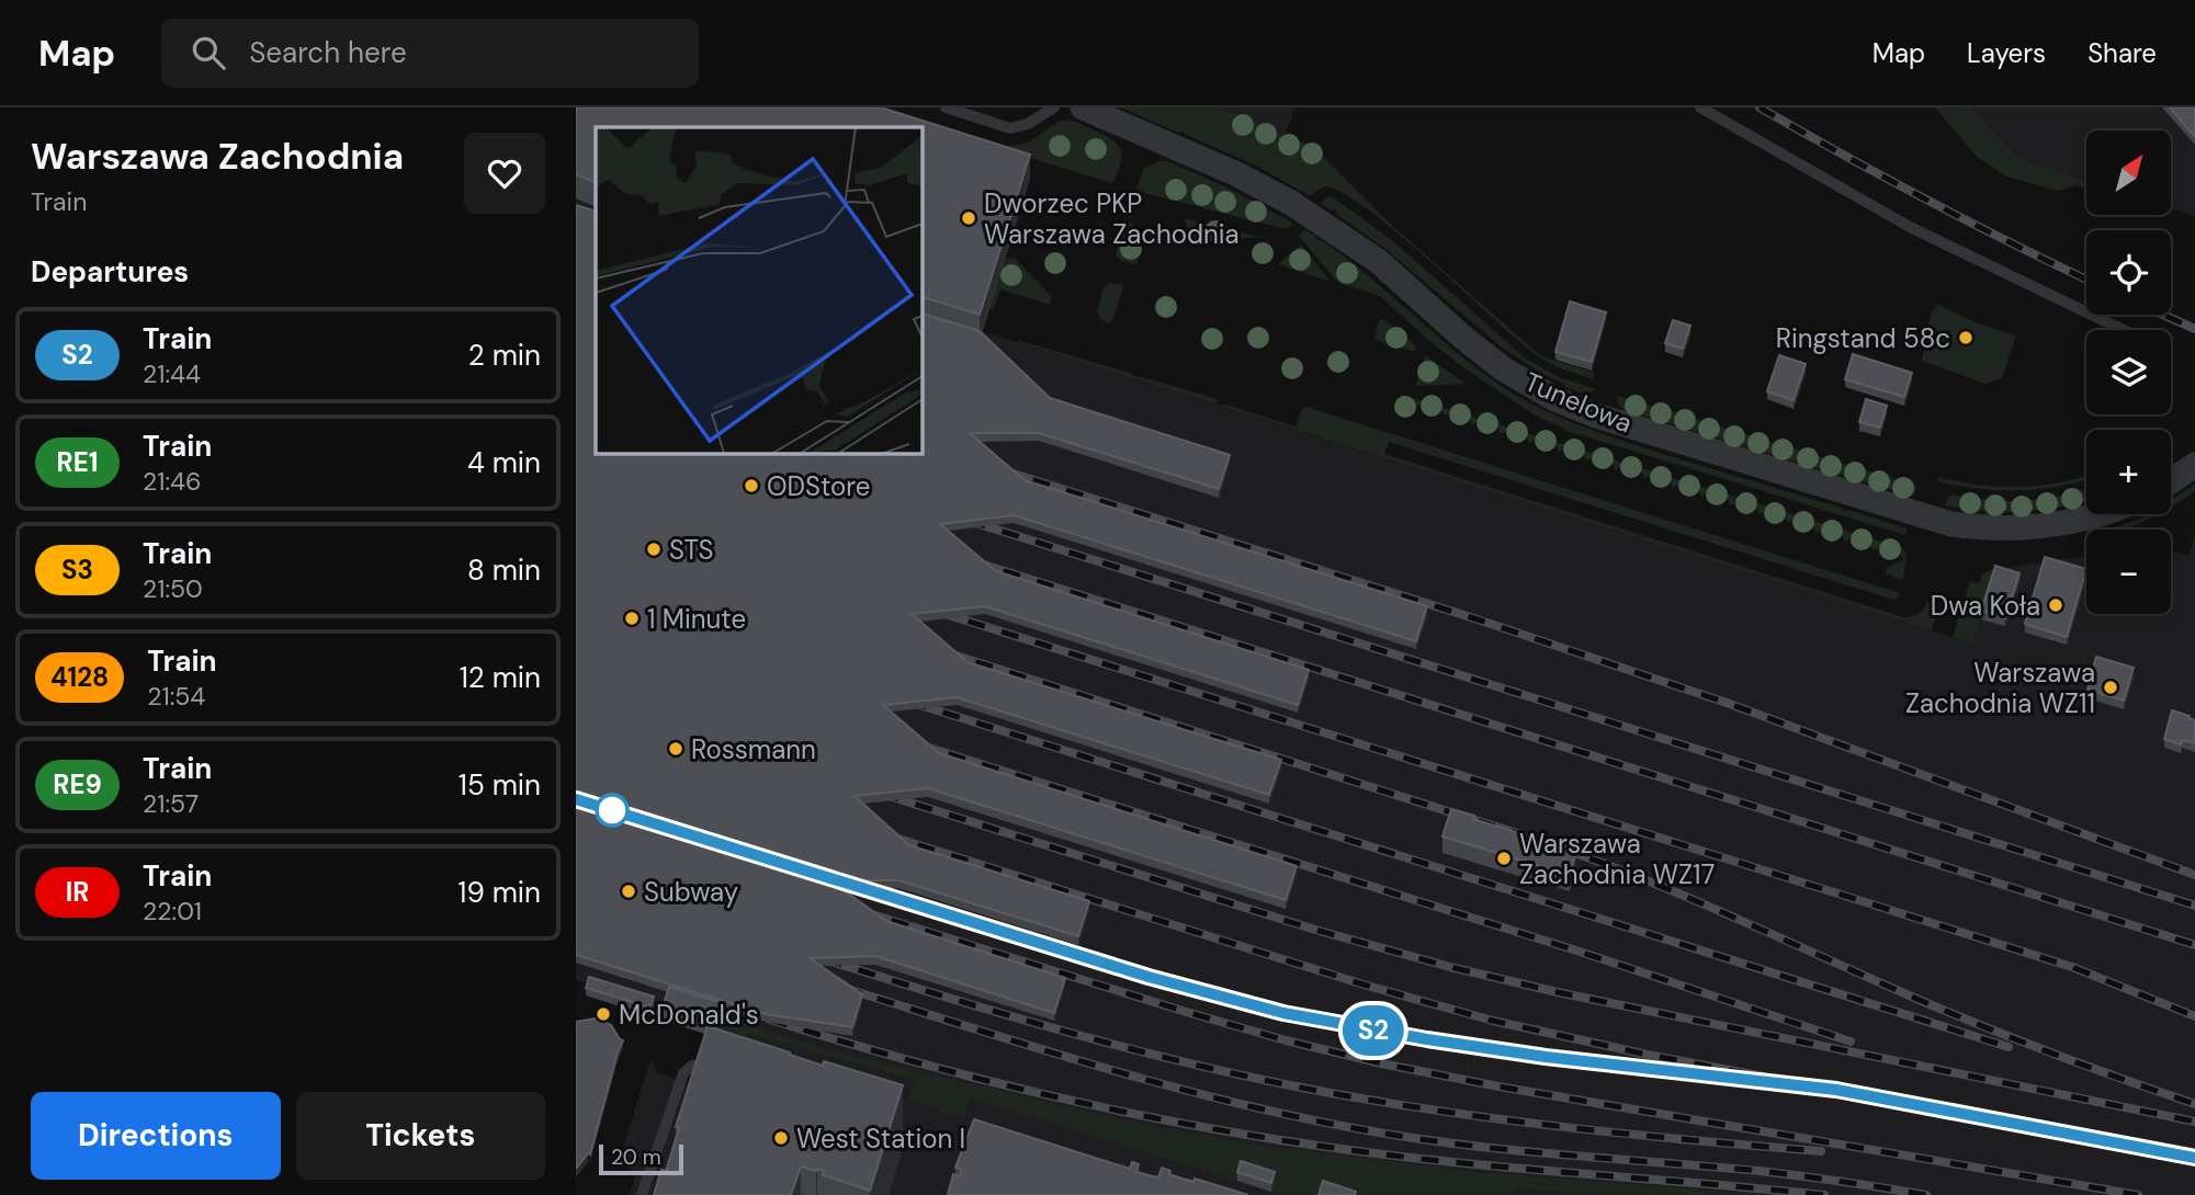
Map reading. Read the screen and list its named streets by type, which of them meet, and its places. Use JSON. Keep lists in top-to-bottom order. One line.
{"streets":{"street":["Tunelowa"]},"places":["Dworzec PKP Warszawa Zachodnia","Ringstand 58c","ODStore","STS","Dwa Koła","1 Minute","Warszawa Zachodnia WZ11","Rossmann","Warszawa Zachodnia WZ17","Subway","McDonald's","West Station I"],"scale_bar":"20 m","north":"top right","page":{"header":"Map","search":"Search here","nav":["Map","Layers","Share"],"heading":[["Warszawa Zachodnia","Train"],"Departures"],"on_map":"S2","map_buttons":["+","−"],"list":[{"mark":"S2","name":"Train","note":"21:44","value":"2 min"},{"mark":"RE1","name":"Train","note":"21:46","value":"4 min"},{"mark":"S3","name":"Train","note":"21:50","value":"8 min"},{"mark":"4128","name":"Train","note":"21:54","value":"12 min"},{"mark":"RE9","name":"Train","note":"21:57","value":"15 min"},{"mark":"IR","name":"Train","note":"22:01","value":"19 min"}],"buttons":["Directions","Tickets"],"scale":"20 m"}}
